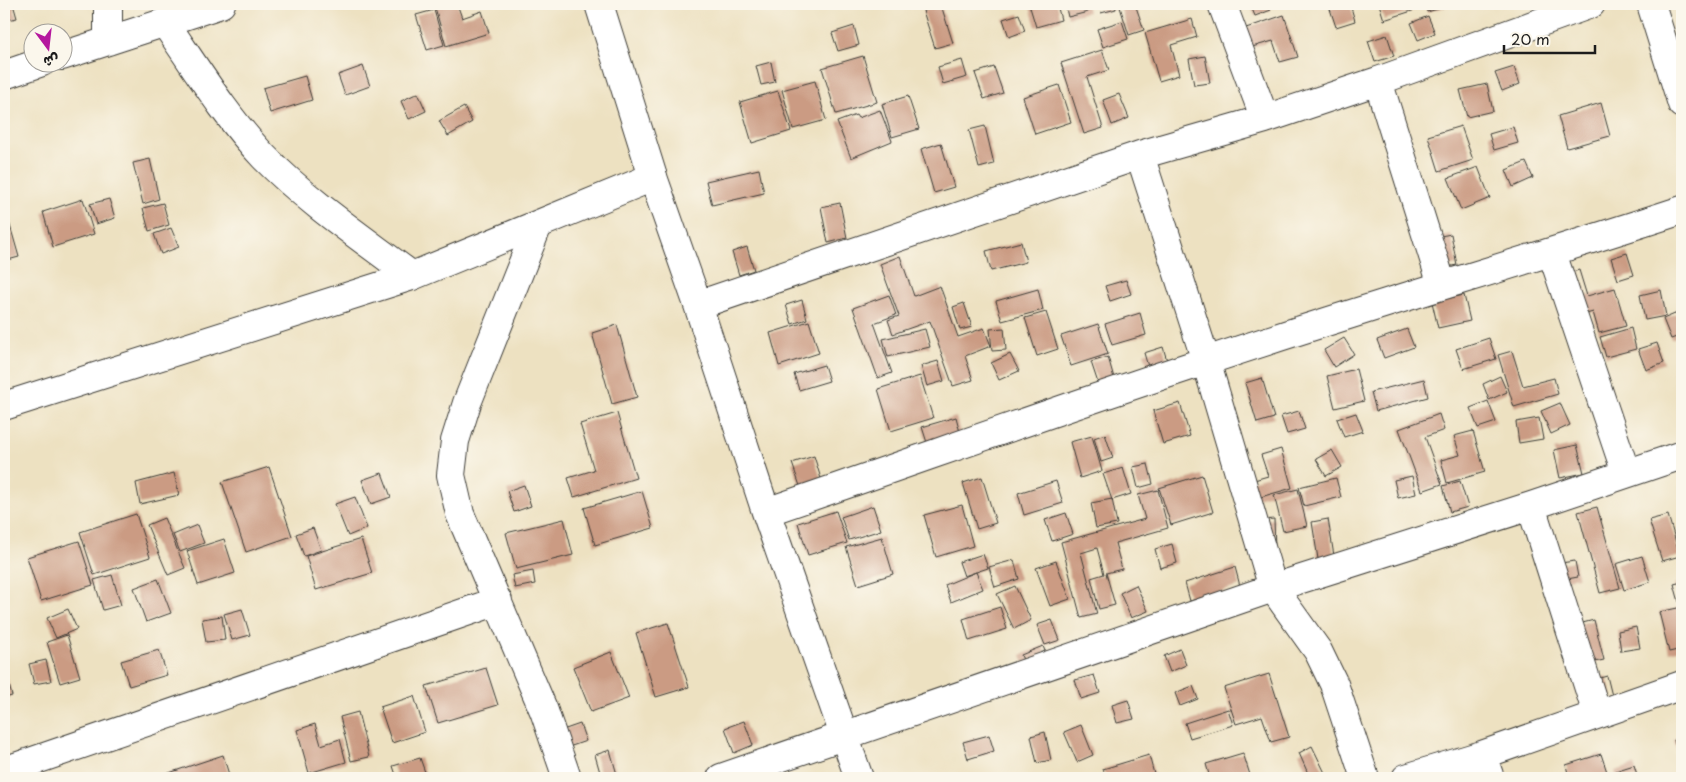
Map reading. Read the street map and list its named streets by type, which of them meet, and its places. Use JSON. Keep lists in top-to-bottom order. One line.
{"scale_bar":"20 m","north":"bottom"}
